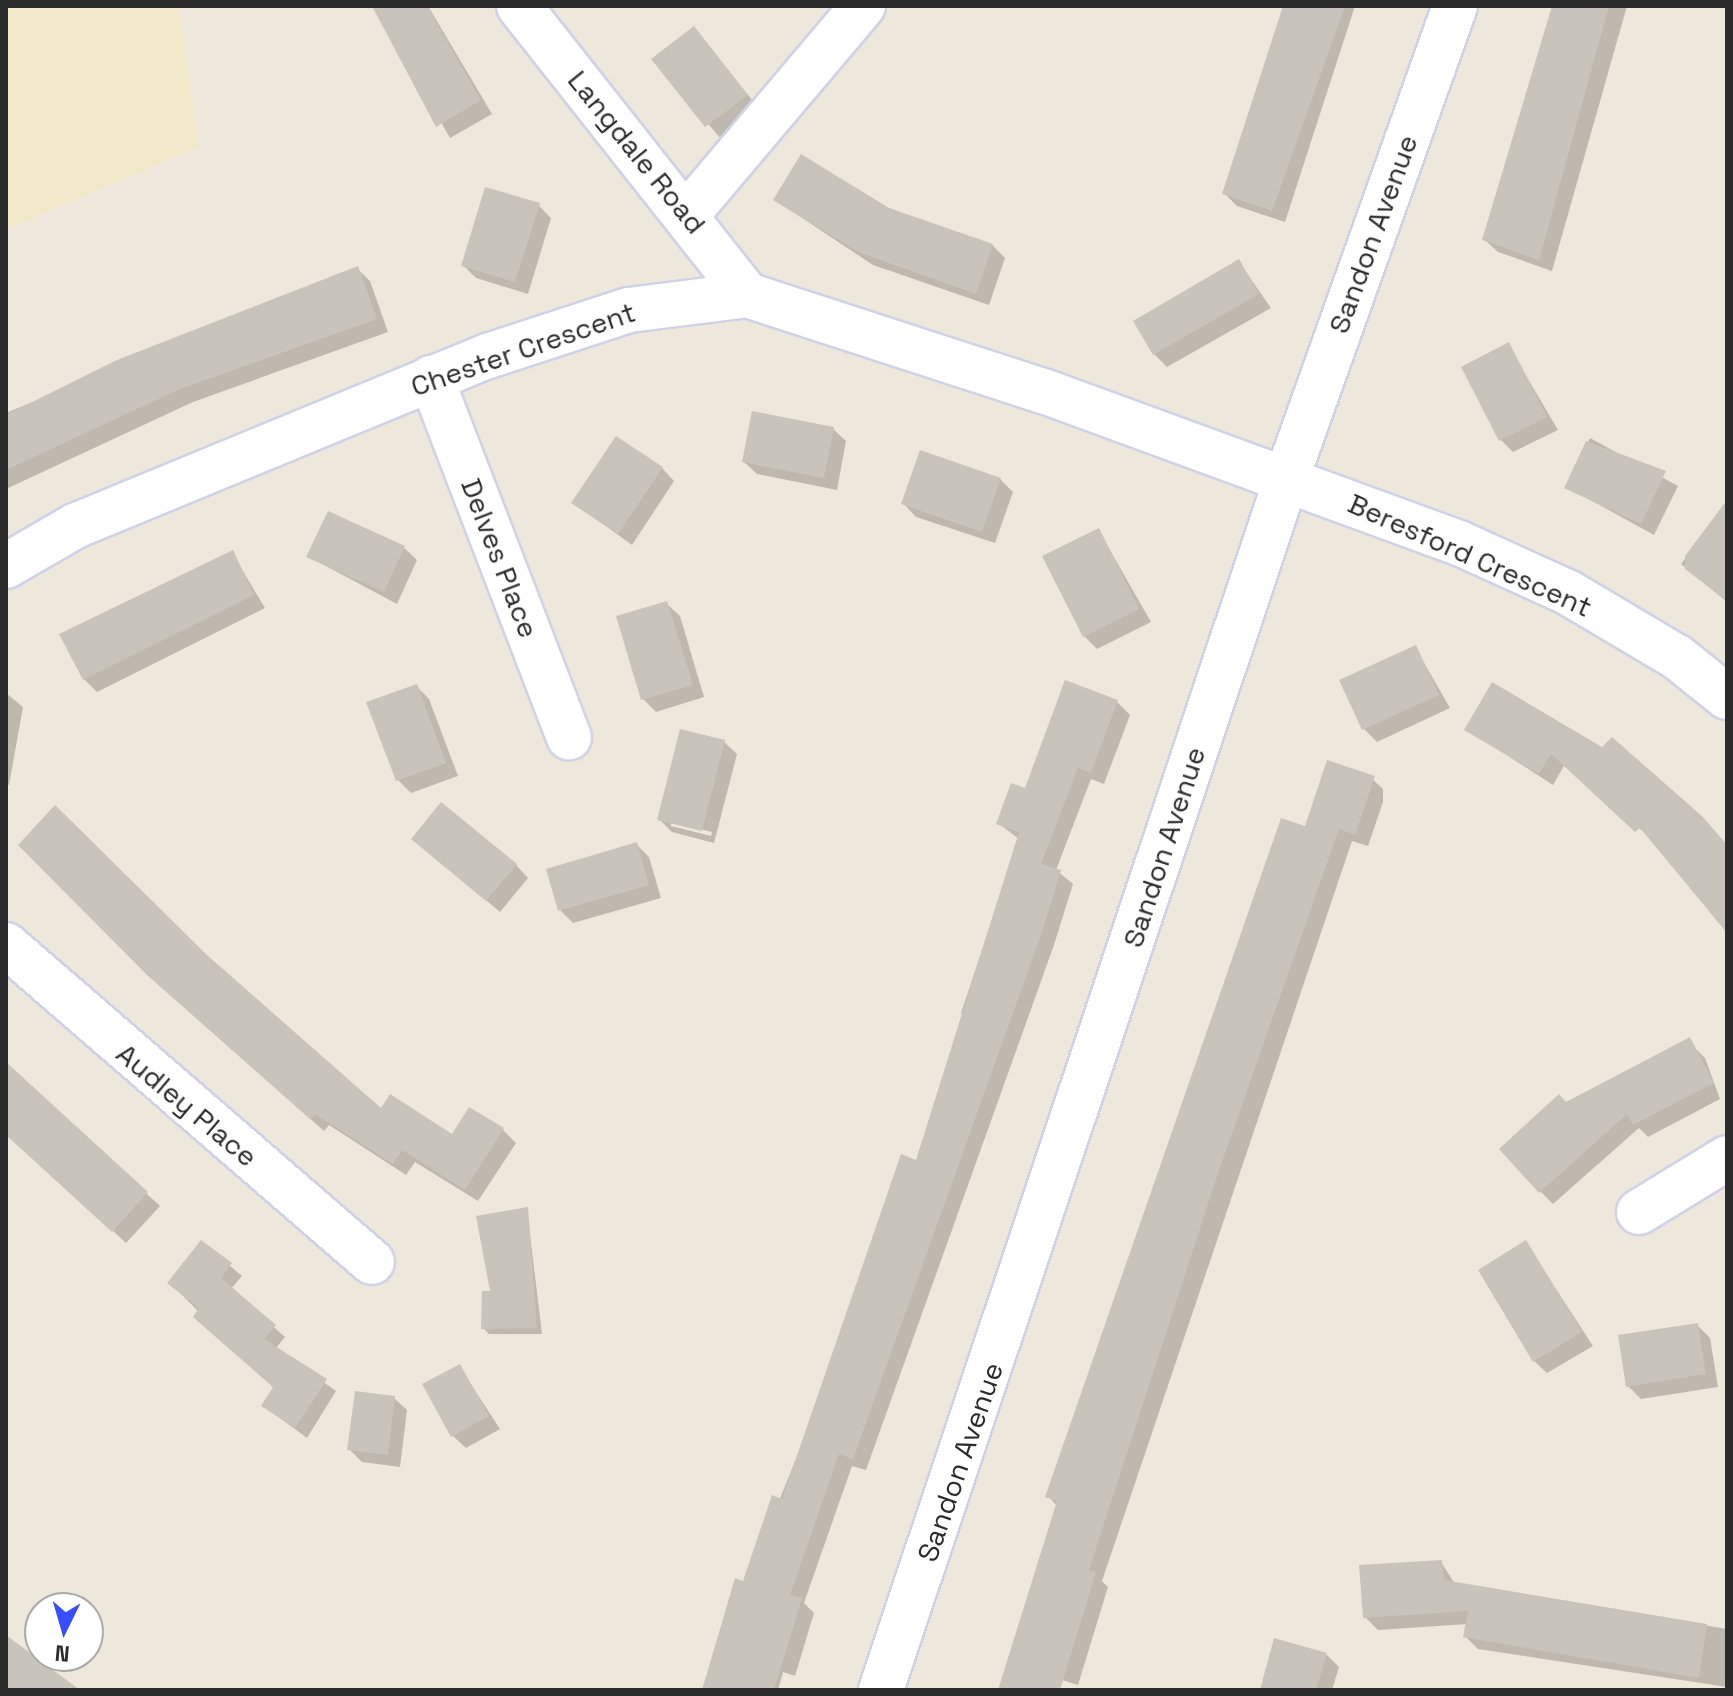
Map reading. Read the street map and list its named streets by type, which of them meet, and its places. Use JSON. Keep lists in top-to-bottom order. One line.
{"streets":{"street":["Langdale Road","Sandon Avenue","Chester Crescent","Beresford Crescent","Delves Place","Audley Place"]},"crossings":[["Langdale Road","Chester Crescent"],["Sandon Avenue","Chester Crescent"],["Sandon Avenue","Beresford Crescent"],["Chester Crescent","Beresford Crescent"],["Chester Crescent","Delves Place"]],"north":"bottom"}
